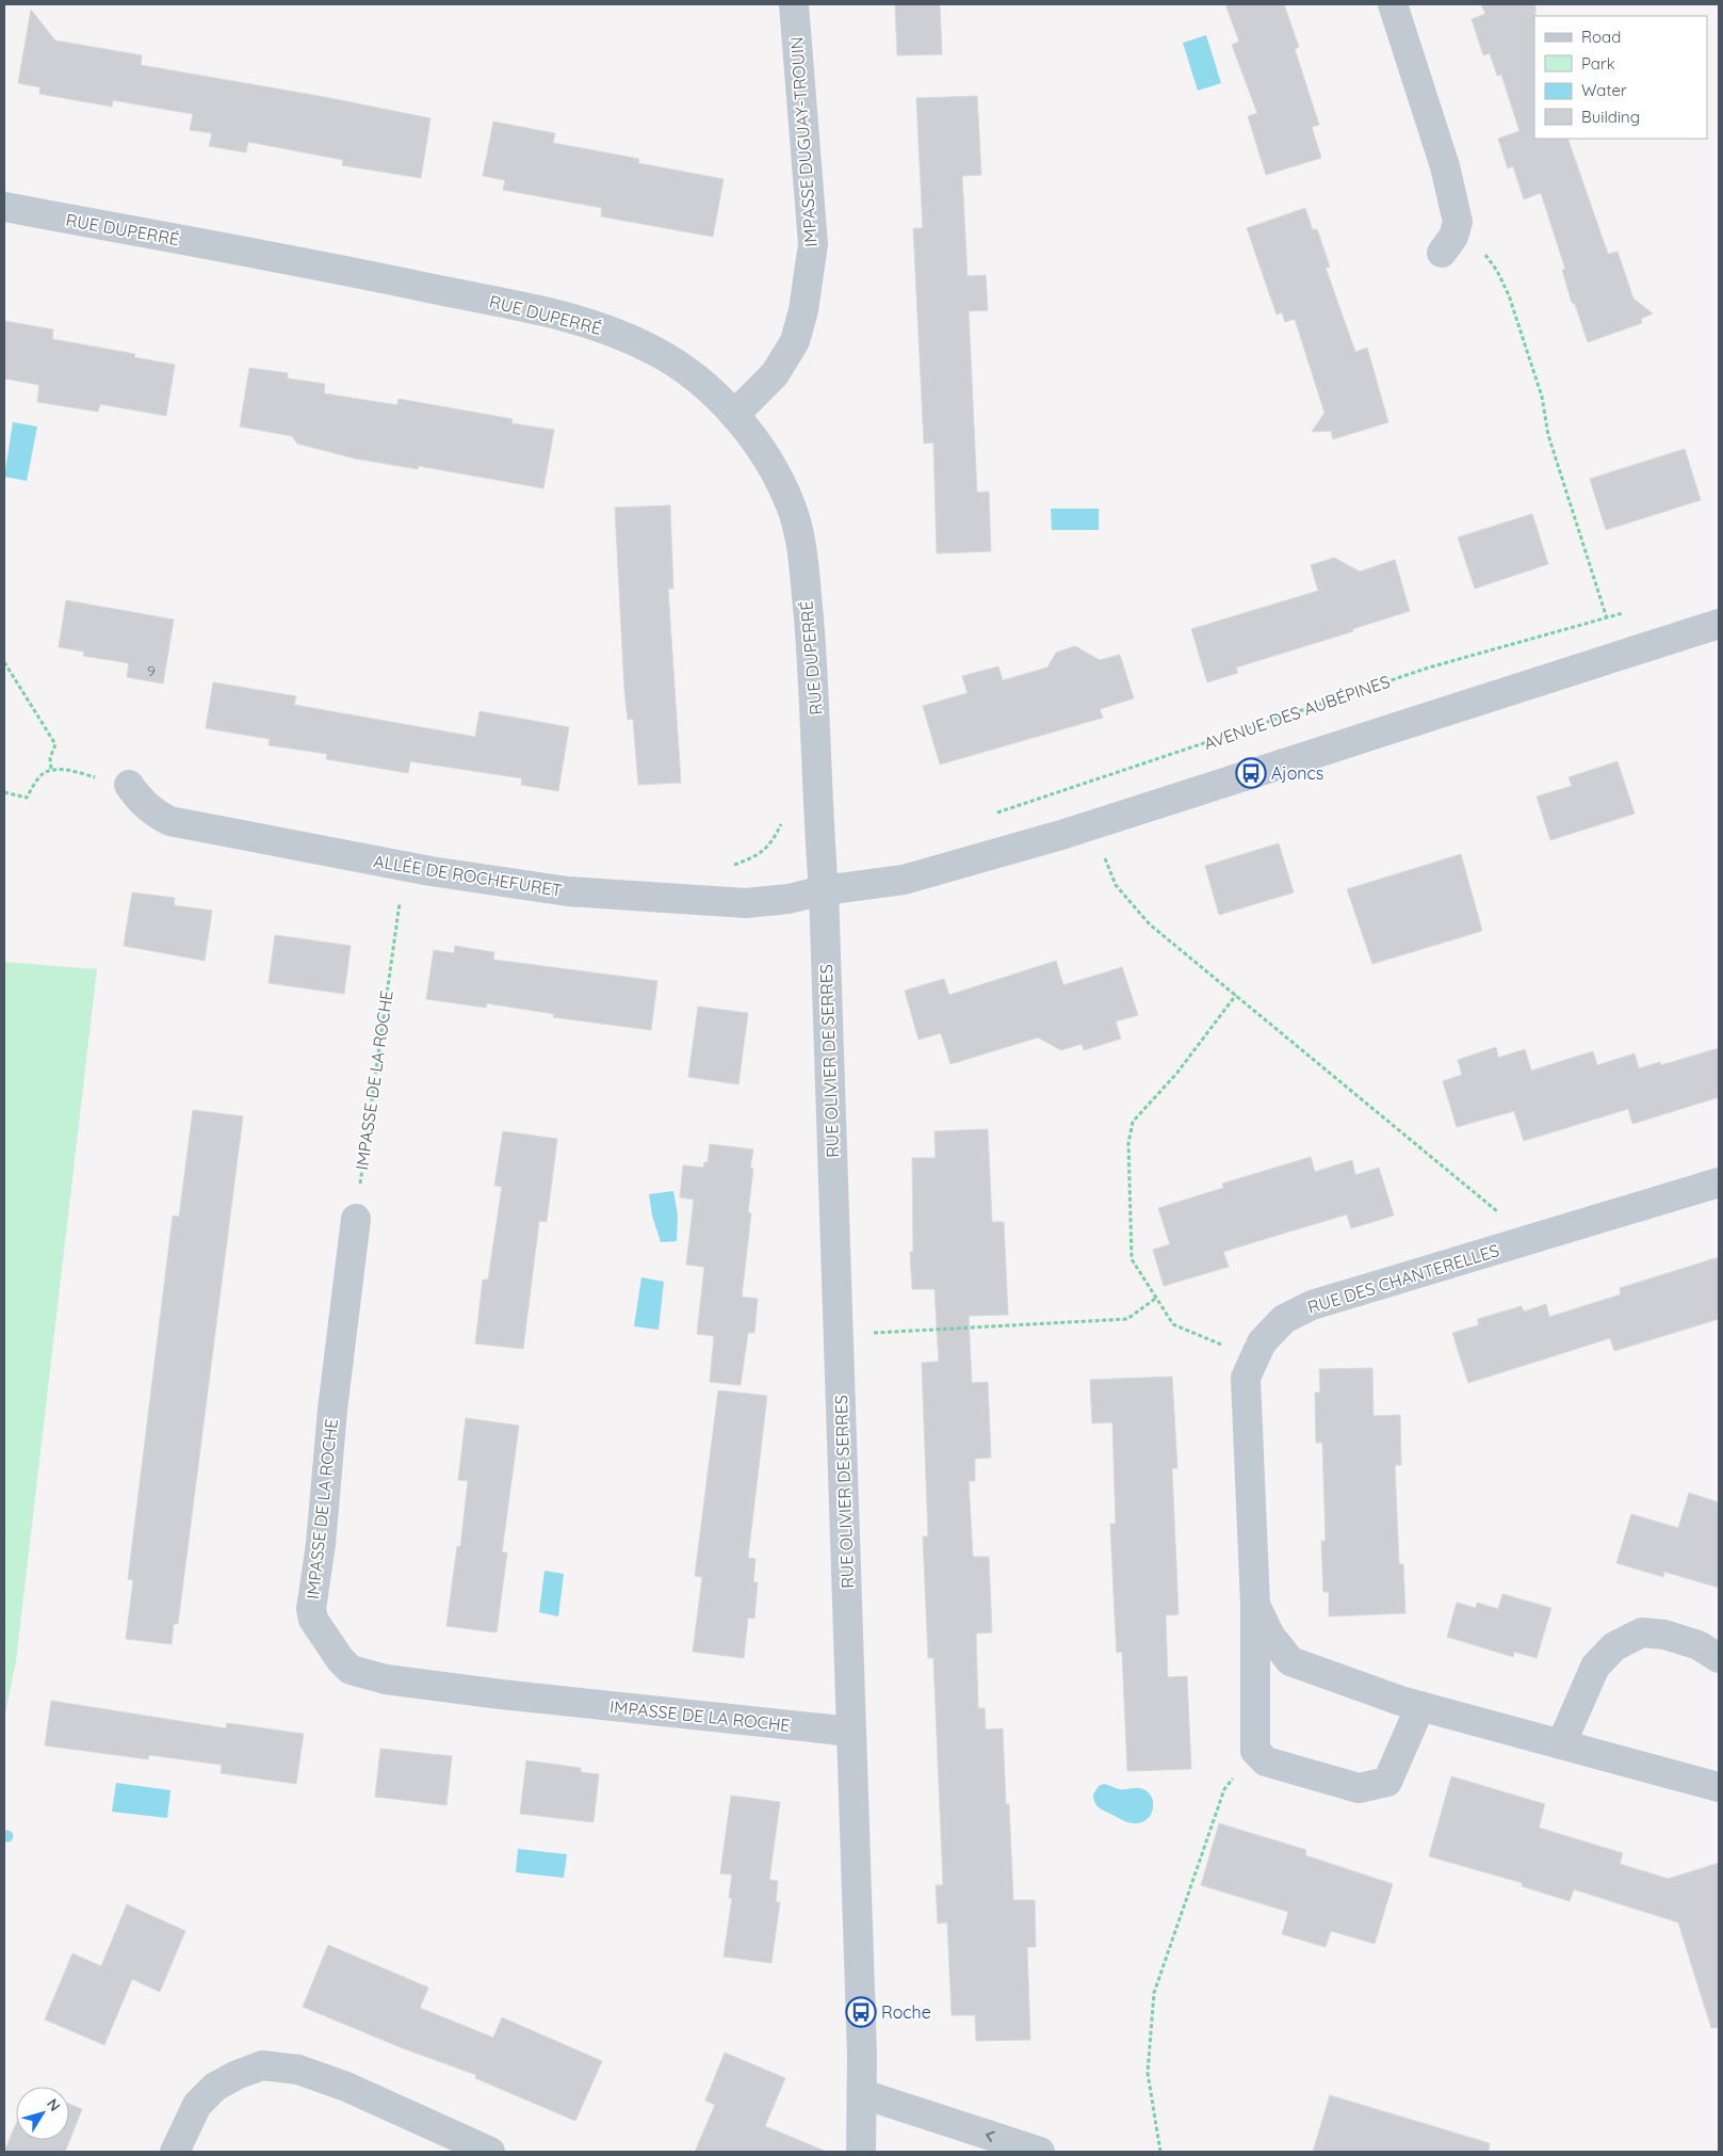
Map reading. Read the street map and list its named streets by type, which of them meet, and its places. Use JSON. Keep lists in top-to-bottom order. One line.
{"streets":{"street":["IMPASSE DUGUAY-TROUIN","RUE DUPERRÉ","ALLÉE DE ROCHEFURET","RUE OLIVIER DE SERRES","IMPASSE DE LA ROCHE","RUE DES CHANTERELLES"],"path":["AVENUE DES AUBÉPINES"]},"crossings":[["IMPASSE DUGUAY-TROUIN","RUE DUPERRÉ"],["RUE DUPERRÉ","ALLÉE DE ROCHEFURET"],["RUE DUPERRÉ","RUE OLIVIER DE SERRES"],["ALLÉE DE ROCHEFURET","RUE OLIVIER DE SERRES"],["ALLÉE DE ROCHEFURET","IMPASSE DE LA ROCHE"],["RUE OLIVIER DE SERRES","IMPASSE DE LA ROCHE"]],"places":{"bus stop":["Ajoncs","Roche"]},"house_numbers":["9"],"legend":["Road","Park","Water","Building"],"north":"top right"}
